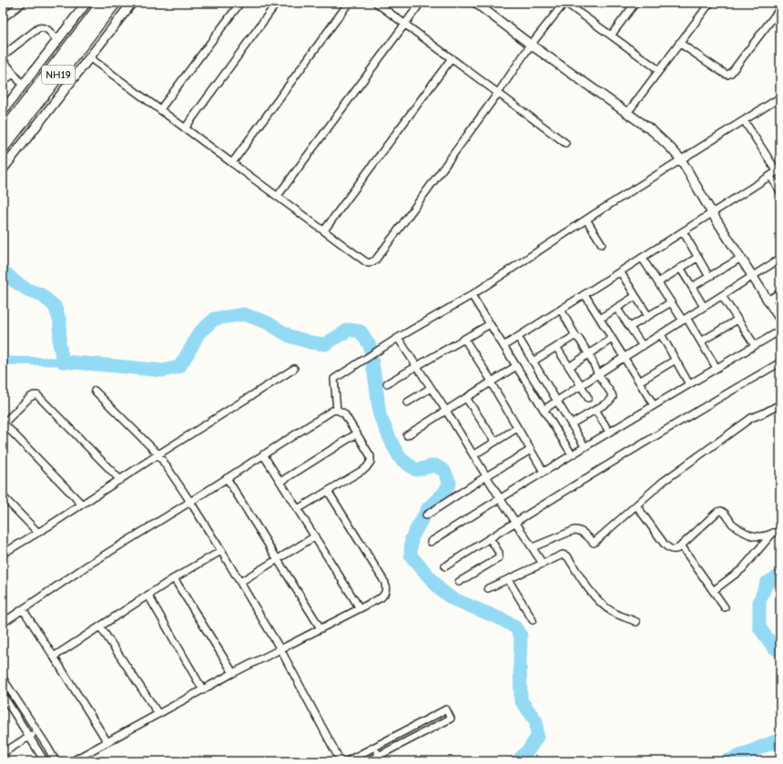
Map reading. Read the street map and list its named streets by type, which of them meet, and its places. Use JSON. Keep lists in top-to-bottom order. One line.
{"streets":{"highway":["NH19"]}}
